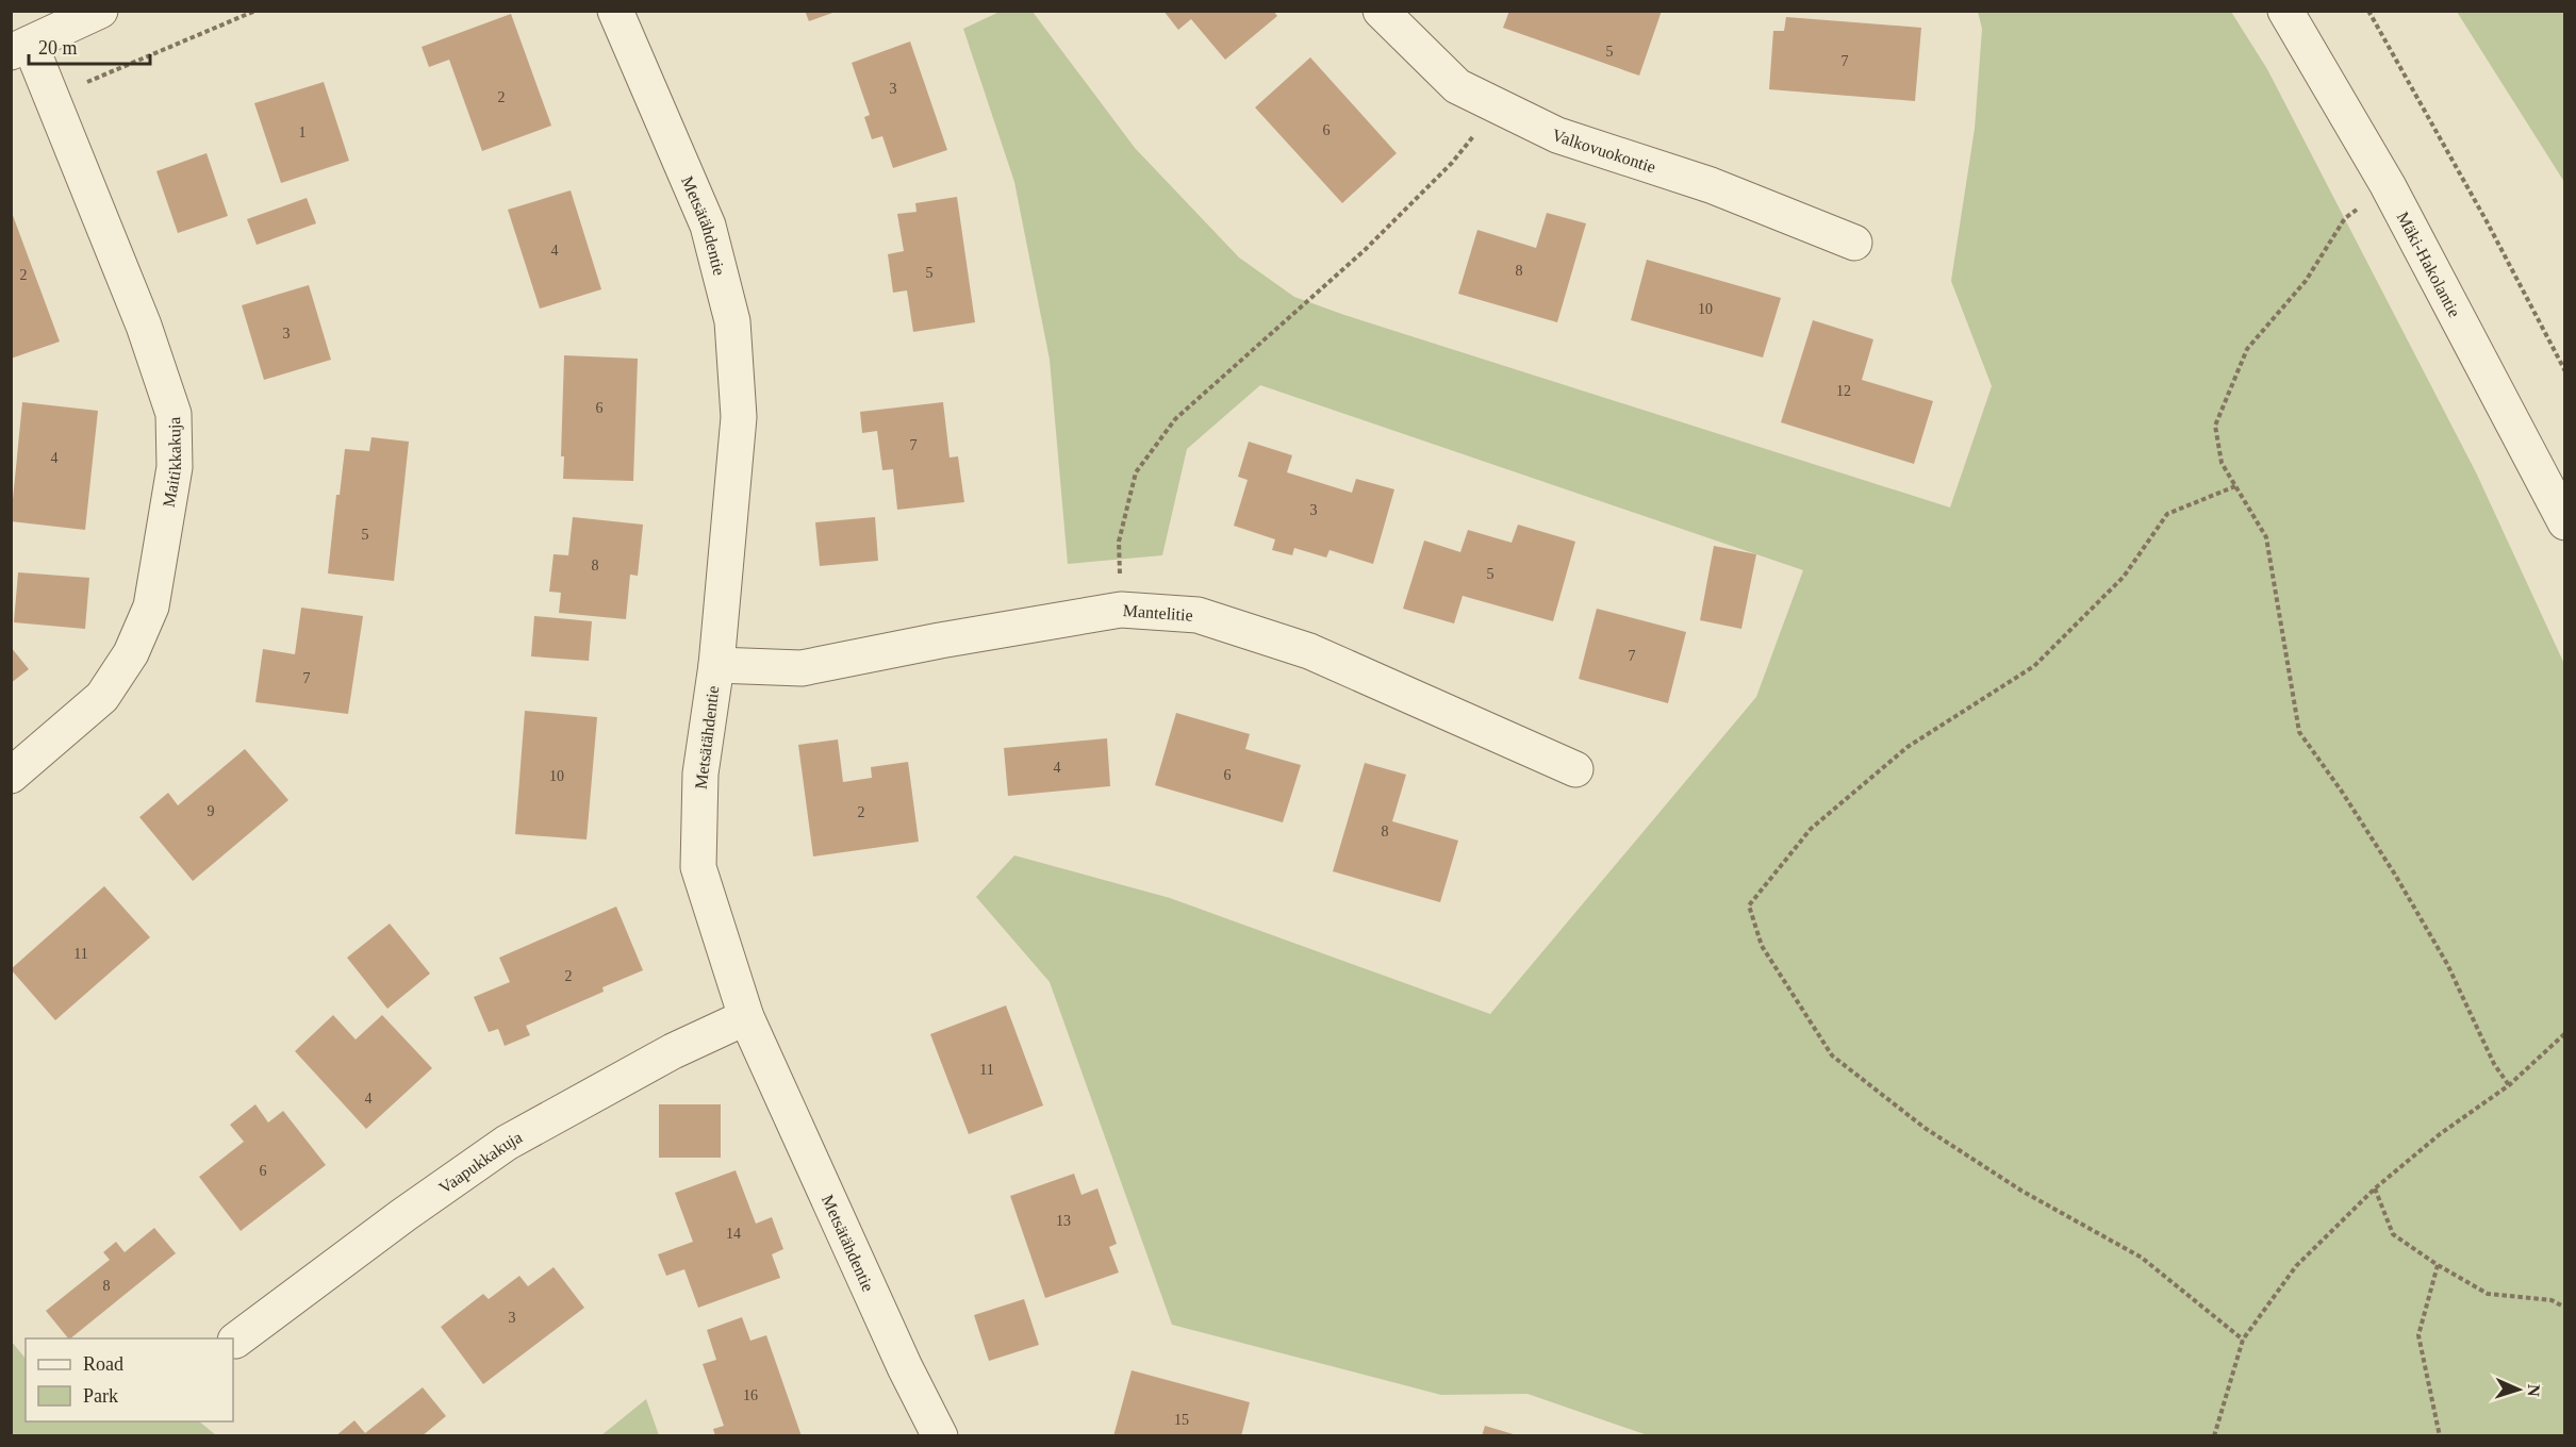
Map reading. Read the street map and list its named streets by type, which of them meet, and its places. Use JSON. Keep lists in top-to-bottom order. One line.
{"streets":{"street":["Valkovuokontie","Metsätähdentie","Mäki-Hakolantie","Maitikkakuja","Mantelitie","Vaapukkakuja"]},"crossings":[["Metsätähdentie","Mantelitie"],["Metsätähdentie","Vaapukkakuja"]],"house_numbers":["5","7","3","2","6","1","4","8","5","2","10","3","12","6","7","4","3","5","8","5","7","7","4","6","10","9","2","8","11","2","11","4","6","13","14","8","3","16","15"],"legend":["Road","Park"],"scale_bar":"20 m","north":"right"}
